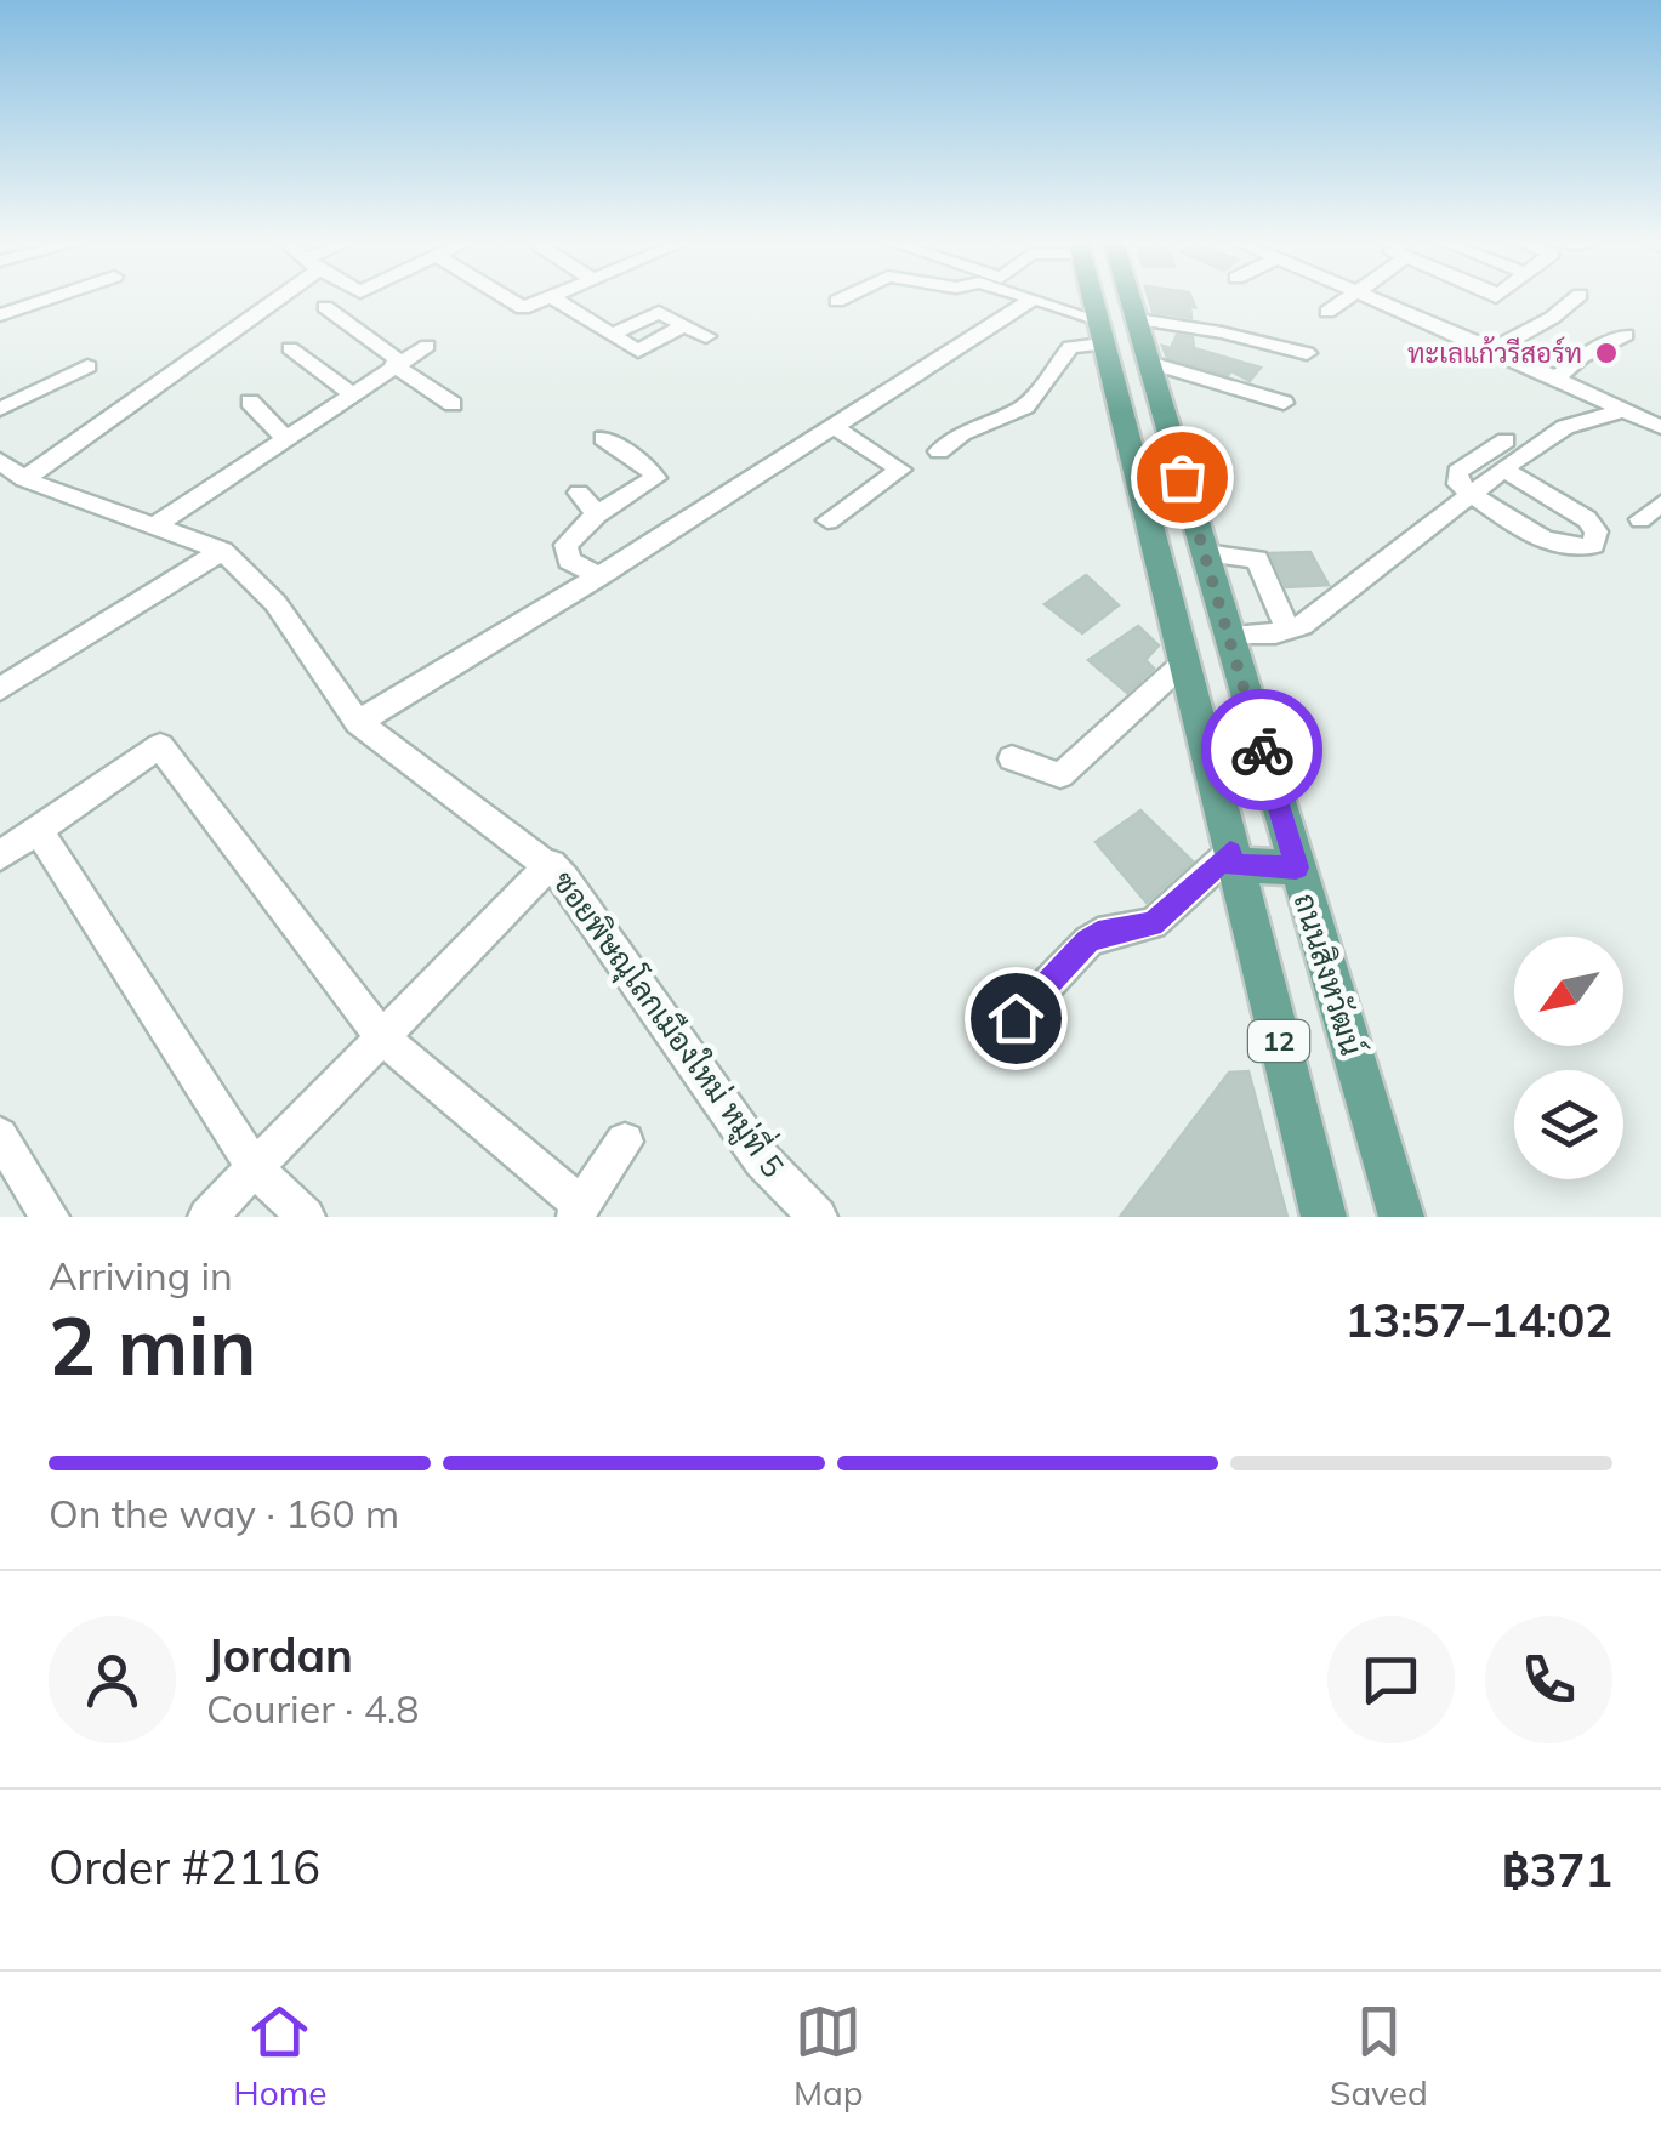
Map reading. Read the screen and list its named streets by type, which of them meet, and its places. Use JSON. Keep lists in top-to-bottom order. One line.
{"streets":{"main road":["ถนนสิงหวัฒน์","12"],"street":["ซอยพิษณุโลกเมืองใหม่ หมู่ที่ 5"]},"places":["ทะเลแก้วรีสอร์ท"],"north":"bottom left","page":{"heading":["2 min","Arriving in","13:57–14:02"],"panel":["Jordan","Courier · 4.8","Order #2116","฿371"],"bar":"On the way · 160 m","tabs":["Home","Map","Saved"]}}
